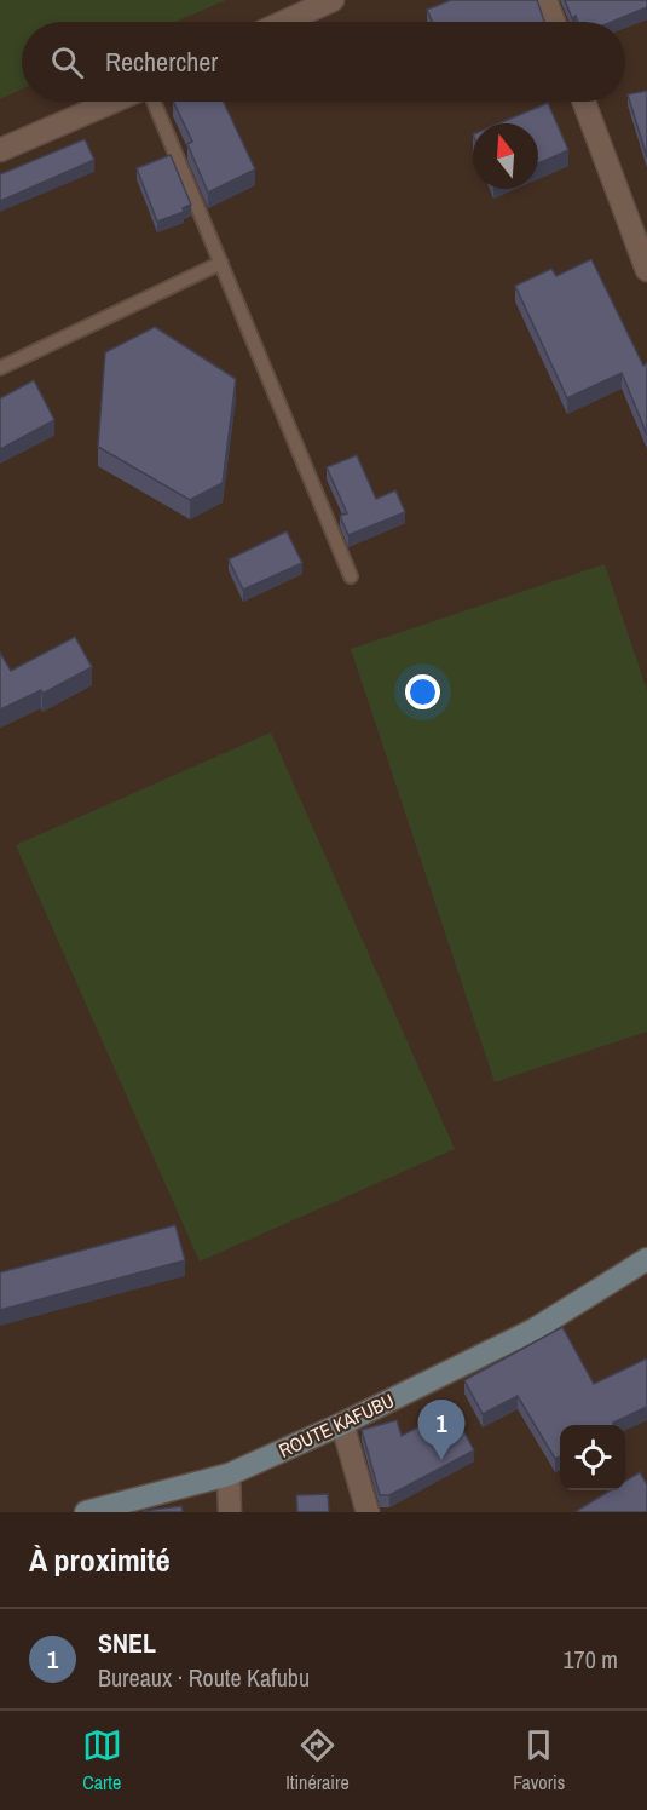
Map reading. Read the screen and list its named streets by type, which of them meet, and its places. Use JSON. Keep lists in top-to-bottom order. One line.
{"streets":{"main road":["ROUTE KAFUBU"]},"north":"top","page":{"search":"Rechercher","pins":"1","heading":"À proximité","list":[{"mark":"1","name":"SNEL","note":"Bureaux · Route Kafubu","value":"170 m"}],"nav":["Carte","Itinéraire","Favoris"]}}
